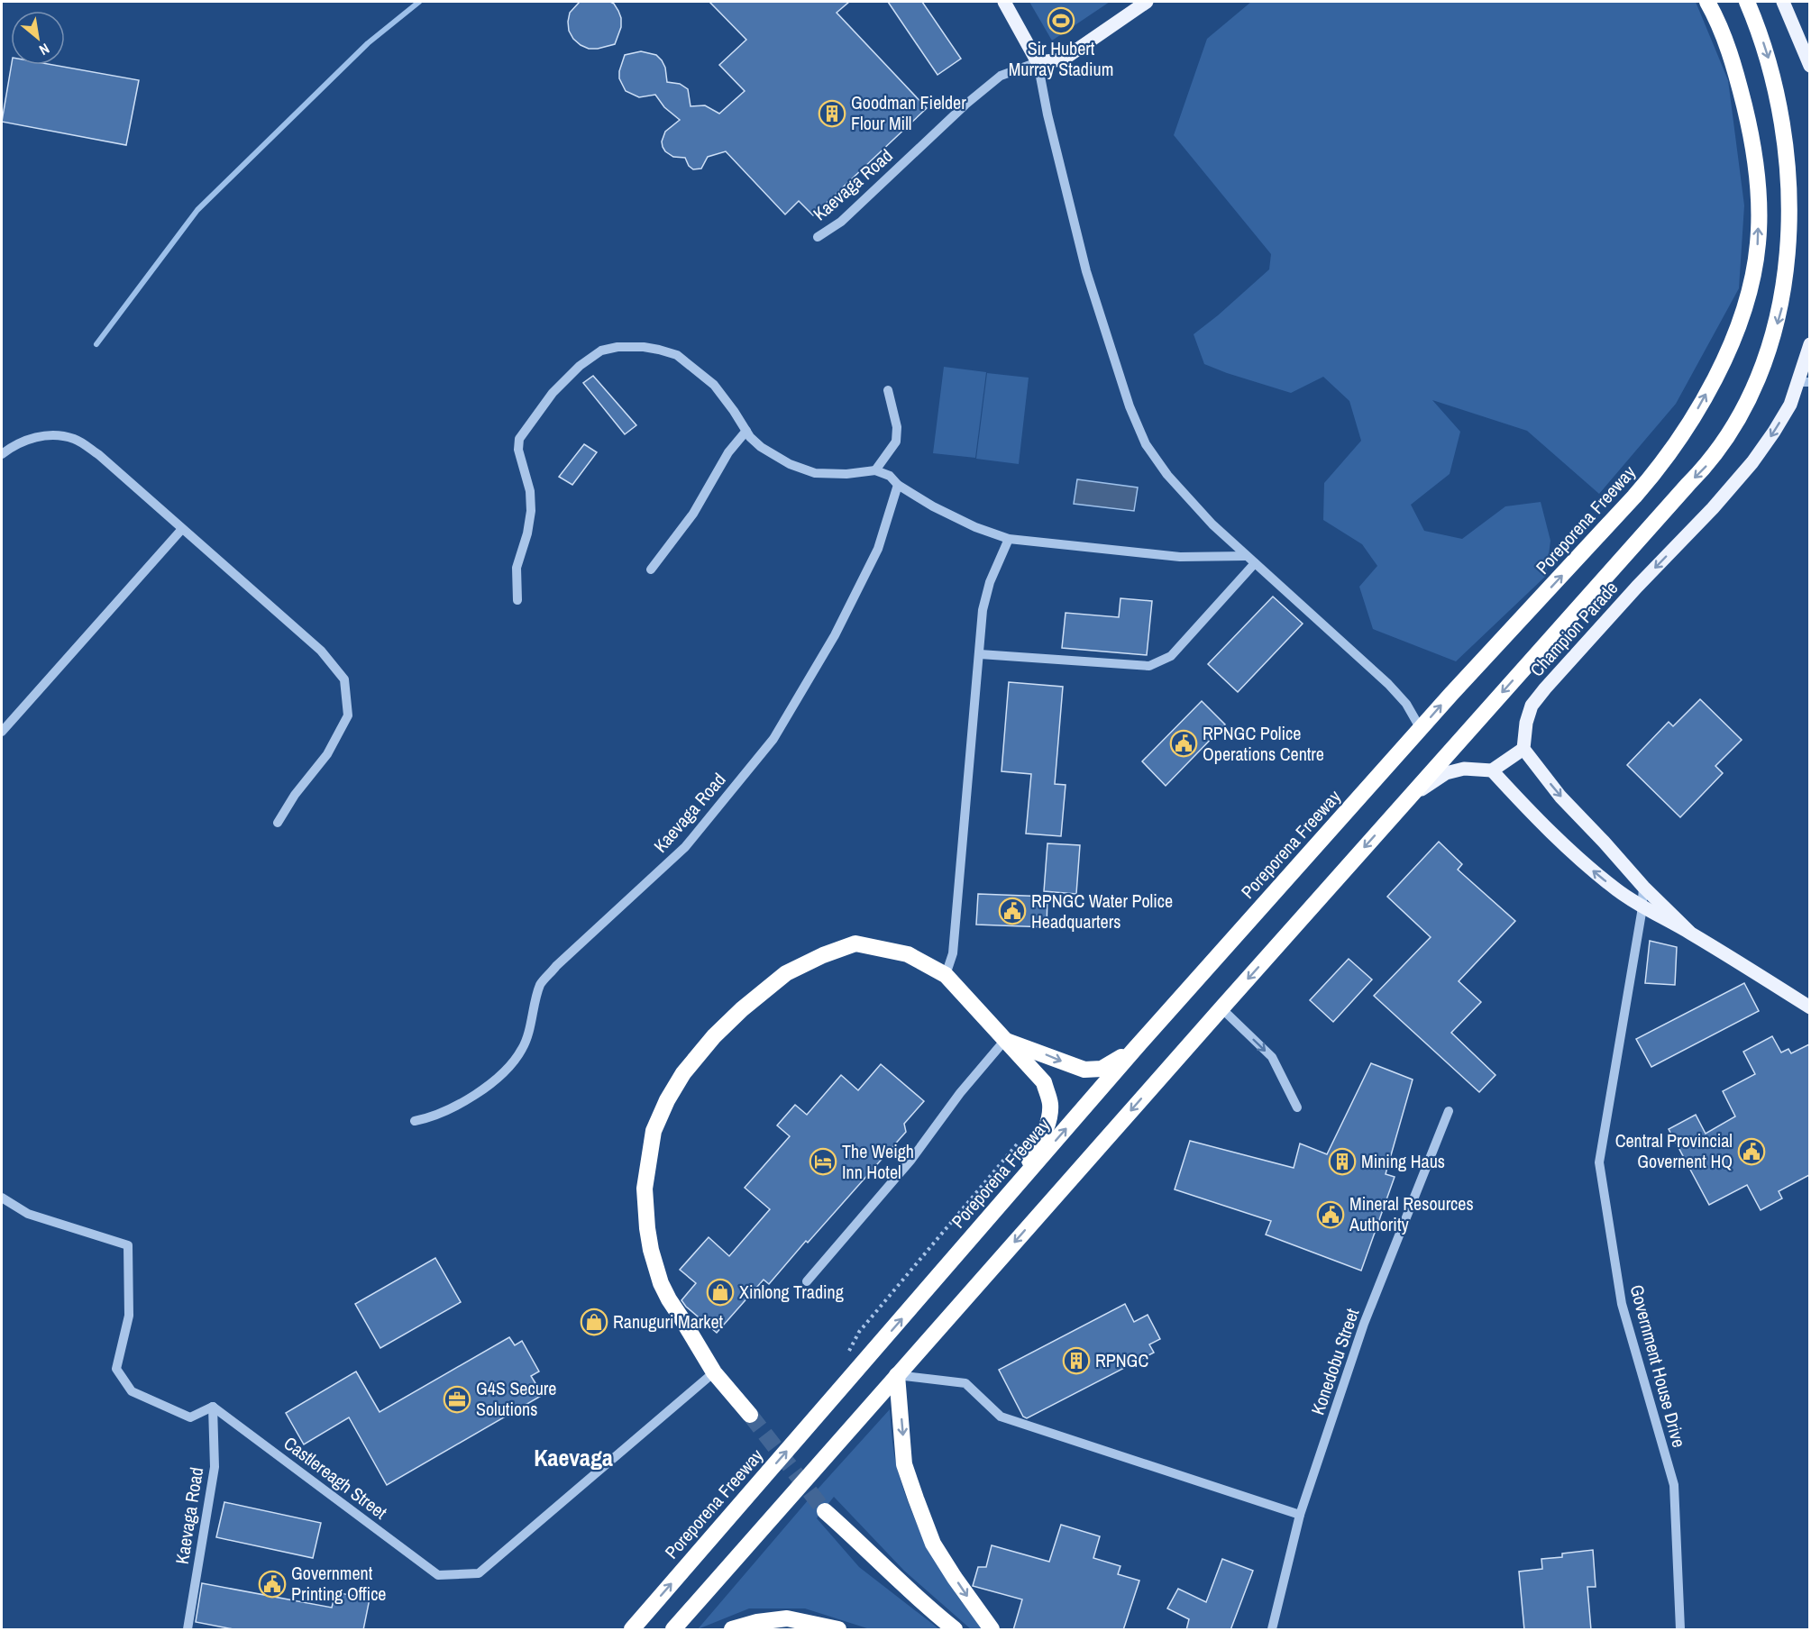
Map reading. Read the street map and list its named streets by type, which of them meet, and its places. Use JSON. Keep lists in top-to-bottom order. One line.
{"streets":{"highway":["Poreporena Freeway"],"main road":["Champion Parade"],"street":["Kaevaga Road","Konedobu Street","Government House Drive","Castlereagh Street"]},"crossings":[["Kaevaga Road","Castlereagh Street"]],"one_way":["Champion Parade"],"districts":["Kaevaga"],"places":{"sports":["Sir Hubert Murray Stadium"],"building":["Goodman Fielder Flour Mill","Mining Haus","RPNGC"],"public building":["RPNGC Police Operations Centre","RPNGC Water Police Headquarters","Central Provincial Governent HQ","Mineral Resources Authority","Government Printing Office"],"hotel":["The Weigh Inn Hotel"],"shop":["Xinlong Trading","Ranuguri Market"],"office":["G4S Secure Solutions"]},"north":"bottom right"}
